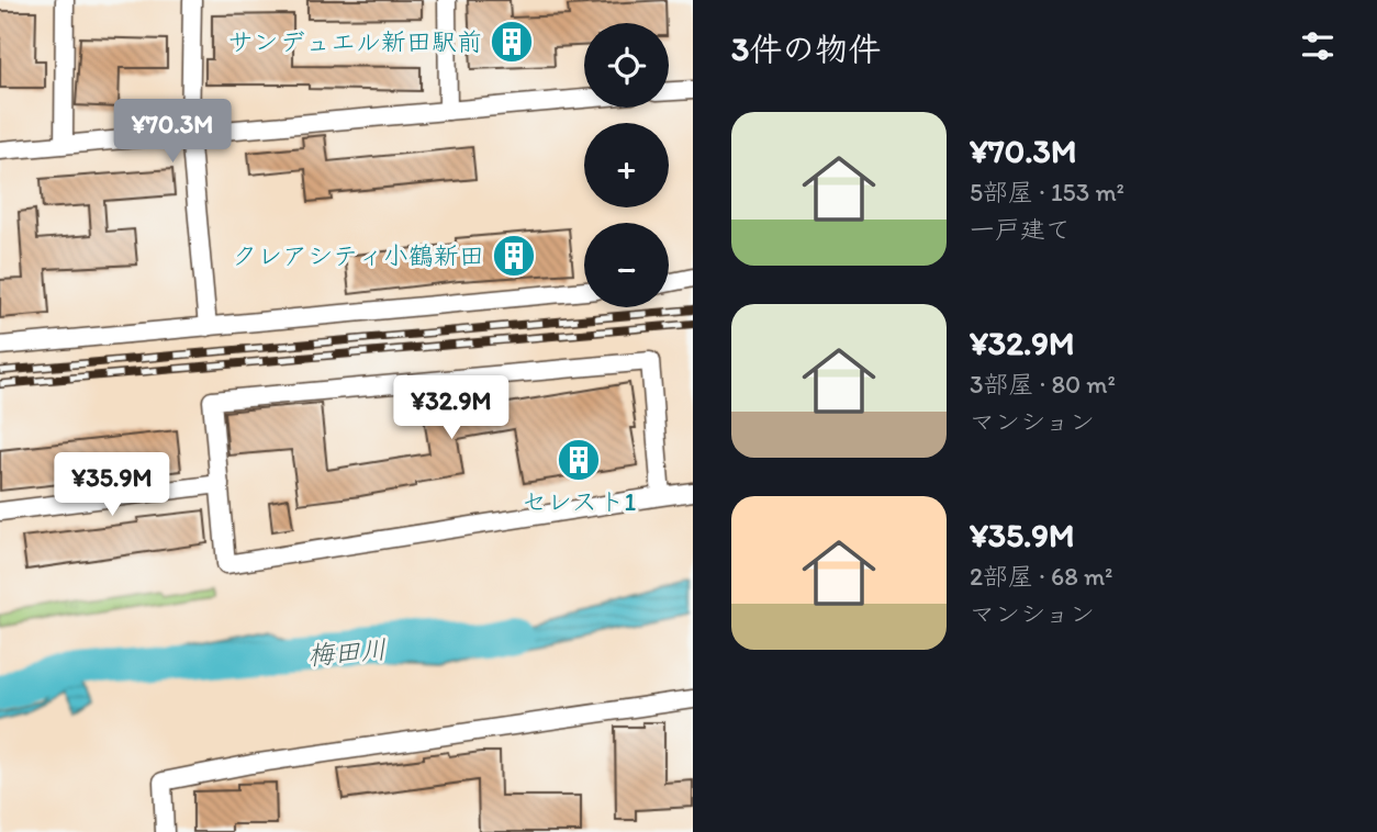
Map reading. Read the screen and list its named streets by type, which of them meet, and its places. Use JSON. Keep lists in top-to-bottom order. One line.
{"water":["梅田川"],"places":{"building":["サンデュエル新田駅前","クレアシティ小鶴新田","セレスト1"]},"page":{"heading":"3件の物件","map_buttons":["+","−"],"list":[{"name":"¥70.3M","note":"5部屋 · 153 m² · 一戸建て"},{"name":"¥32.9M","note":"3部屋 · 80 m² · マンション"},{"name":"¥35.9M","note":"2部屋 · 68 m² · マンション"}],"price":["¥70.3M","¥32.9M","¥35.9M"]}}
